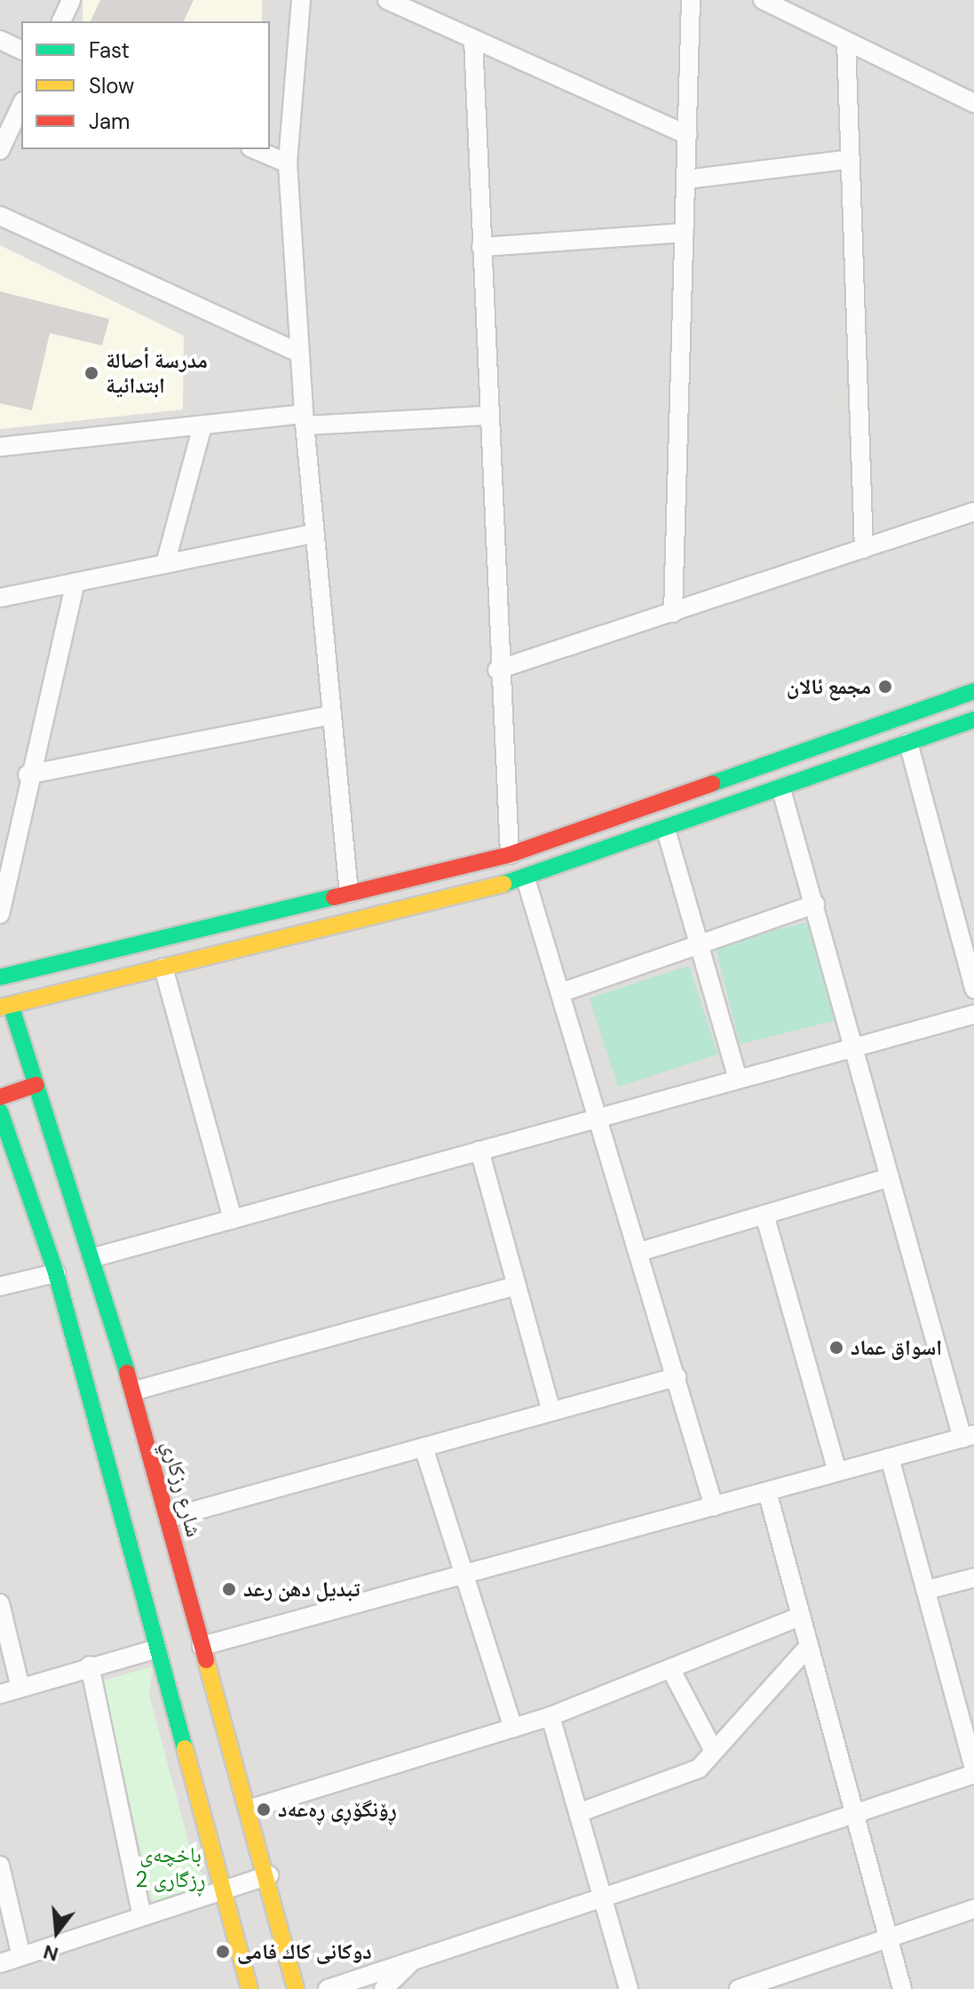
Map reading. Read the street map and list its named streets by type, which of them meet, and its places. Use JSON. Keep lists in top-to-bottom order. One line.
{"streets":{"street":["شارع رزكاري"]},"parks":["باخچەی ڕزگاری 2"],"places":["مدرسة أصالة ابتدائية","مجمع ئالان","اسواق عماد","تبديل دهن رعد","ڕۆنگۆڕی ڕەعەد","دوكانى كاك فامى"],"legend":["Fast","Slow","Jam"],"north":"bottom"}
